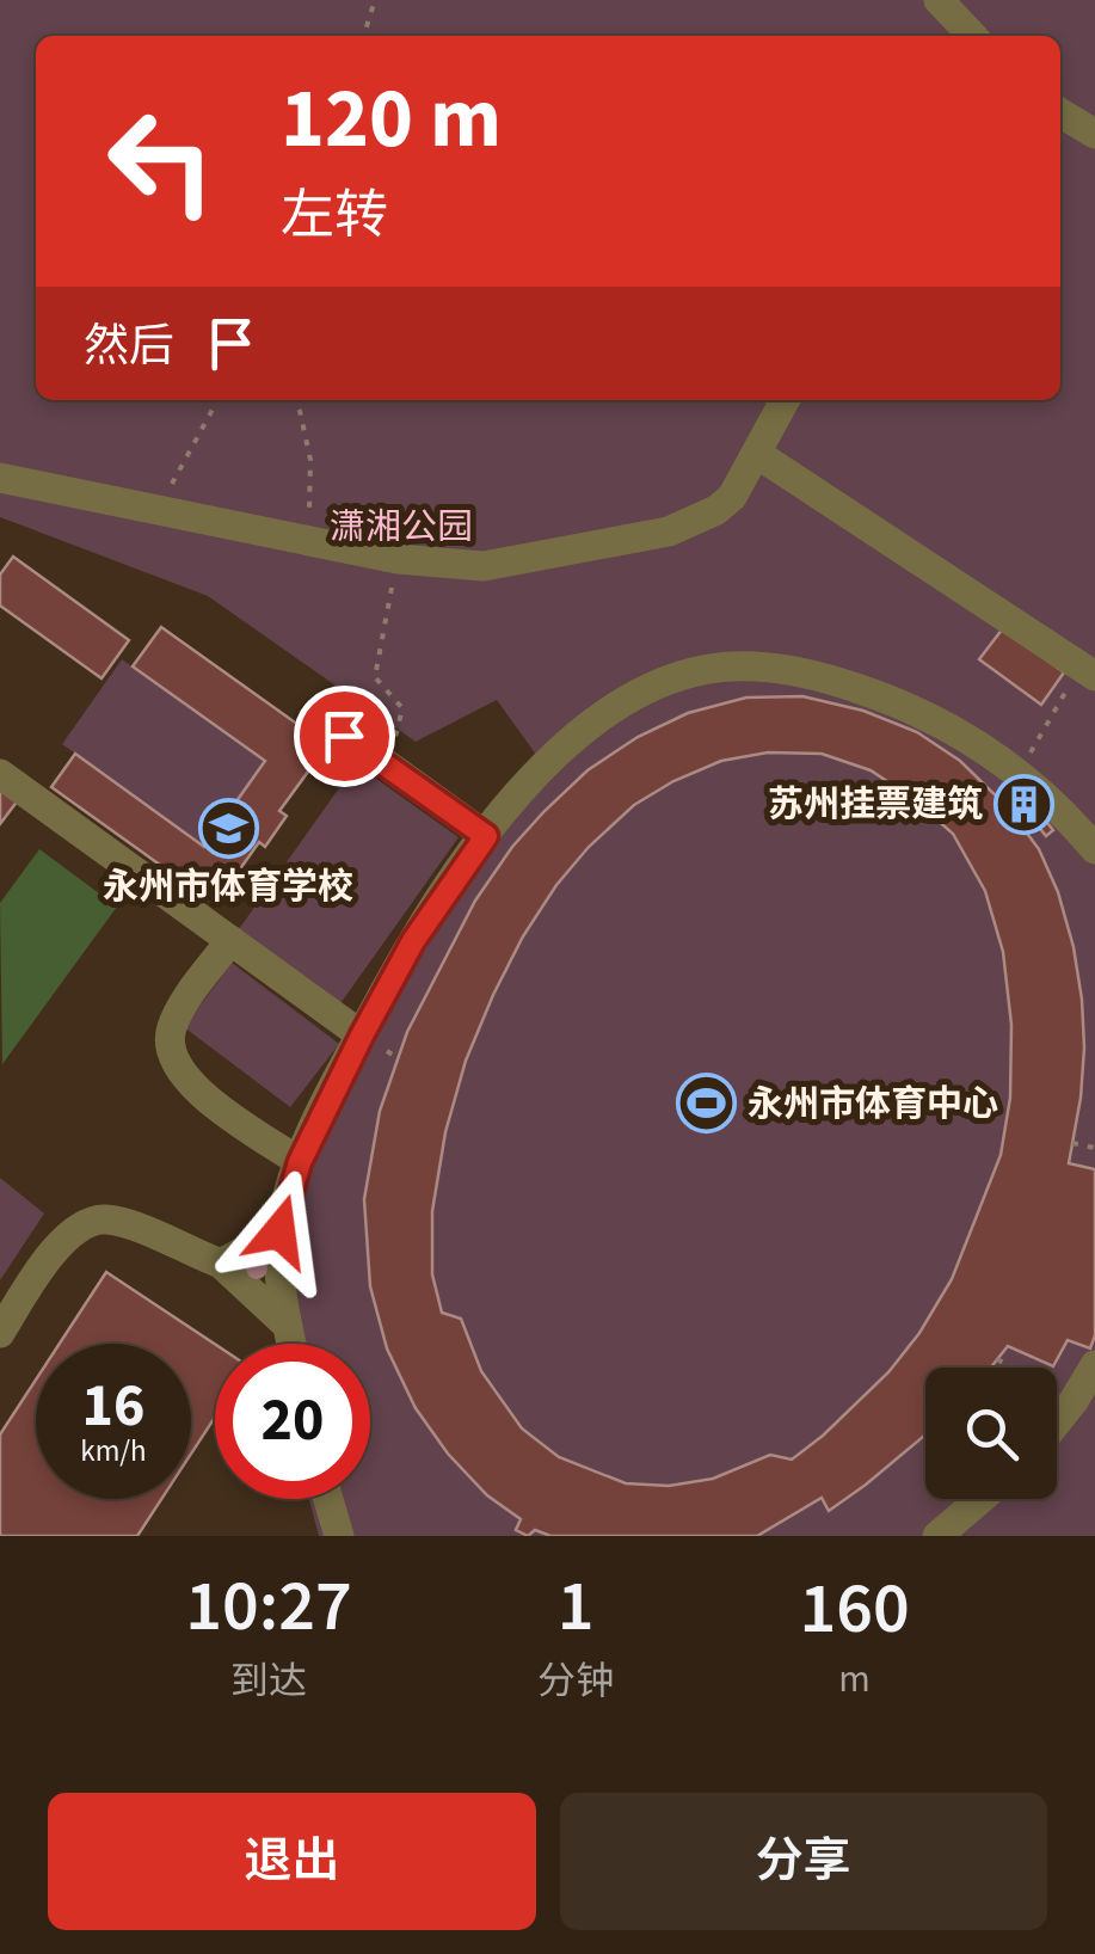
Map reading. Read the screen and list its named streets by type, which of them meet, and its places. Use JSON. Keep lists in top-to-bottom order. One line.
{"parks":["潇湘公园"],"places":{"building":["苏州挂票建筑"],"school or university":["永州市体育学校"],"sports":["永州市体育中心"]},"page":{"turn":["120 m","左转"],"then":"然后","speed":"16 km/h","limit":"20","eta":["10:27","到达","1","分钟","160","m"],"buttons":["退出","分享"]}}
